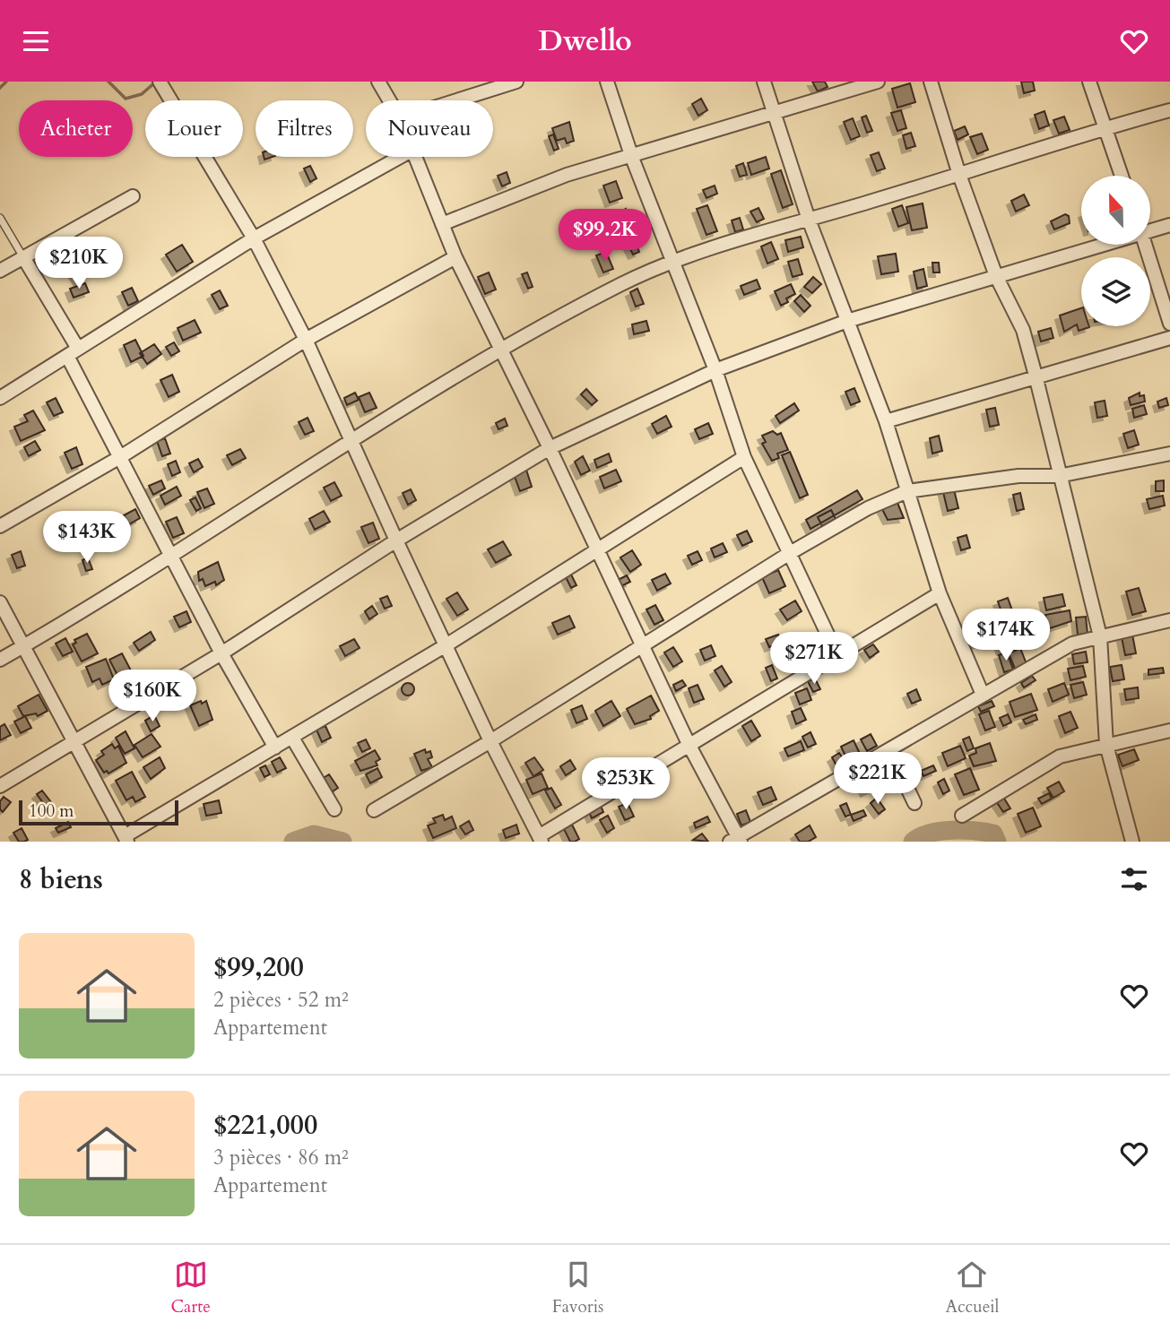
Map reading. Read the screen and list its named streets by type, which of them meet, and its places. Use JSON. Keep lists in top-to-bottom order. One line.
{"scale_bar":"100 m","north":"top","page":{"header":"Dwello","chip":["Acheter","Louer","Filtres","Nouveau"],"price":["$99.2K","$210K","$143K","$174K","$271K","$160K","$221K","$253K"],"scale":"100 m","heading":"8 biens","list":[{"name":"$99,200","note":"2 pièces · 52 m² · Appartement"},{"name":"$221,000","note":"3 pièces · 86 m² · Appartement"}],"tabs":["Carte","Favoris","Accueil"]}}
